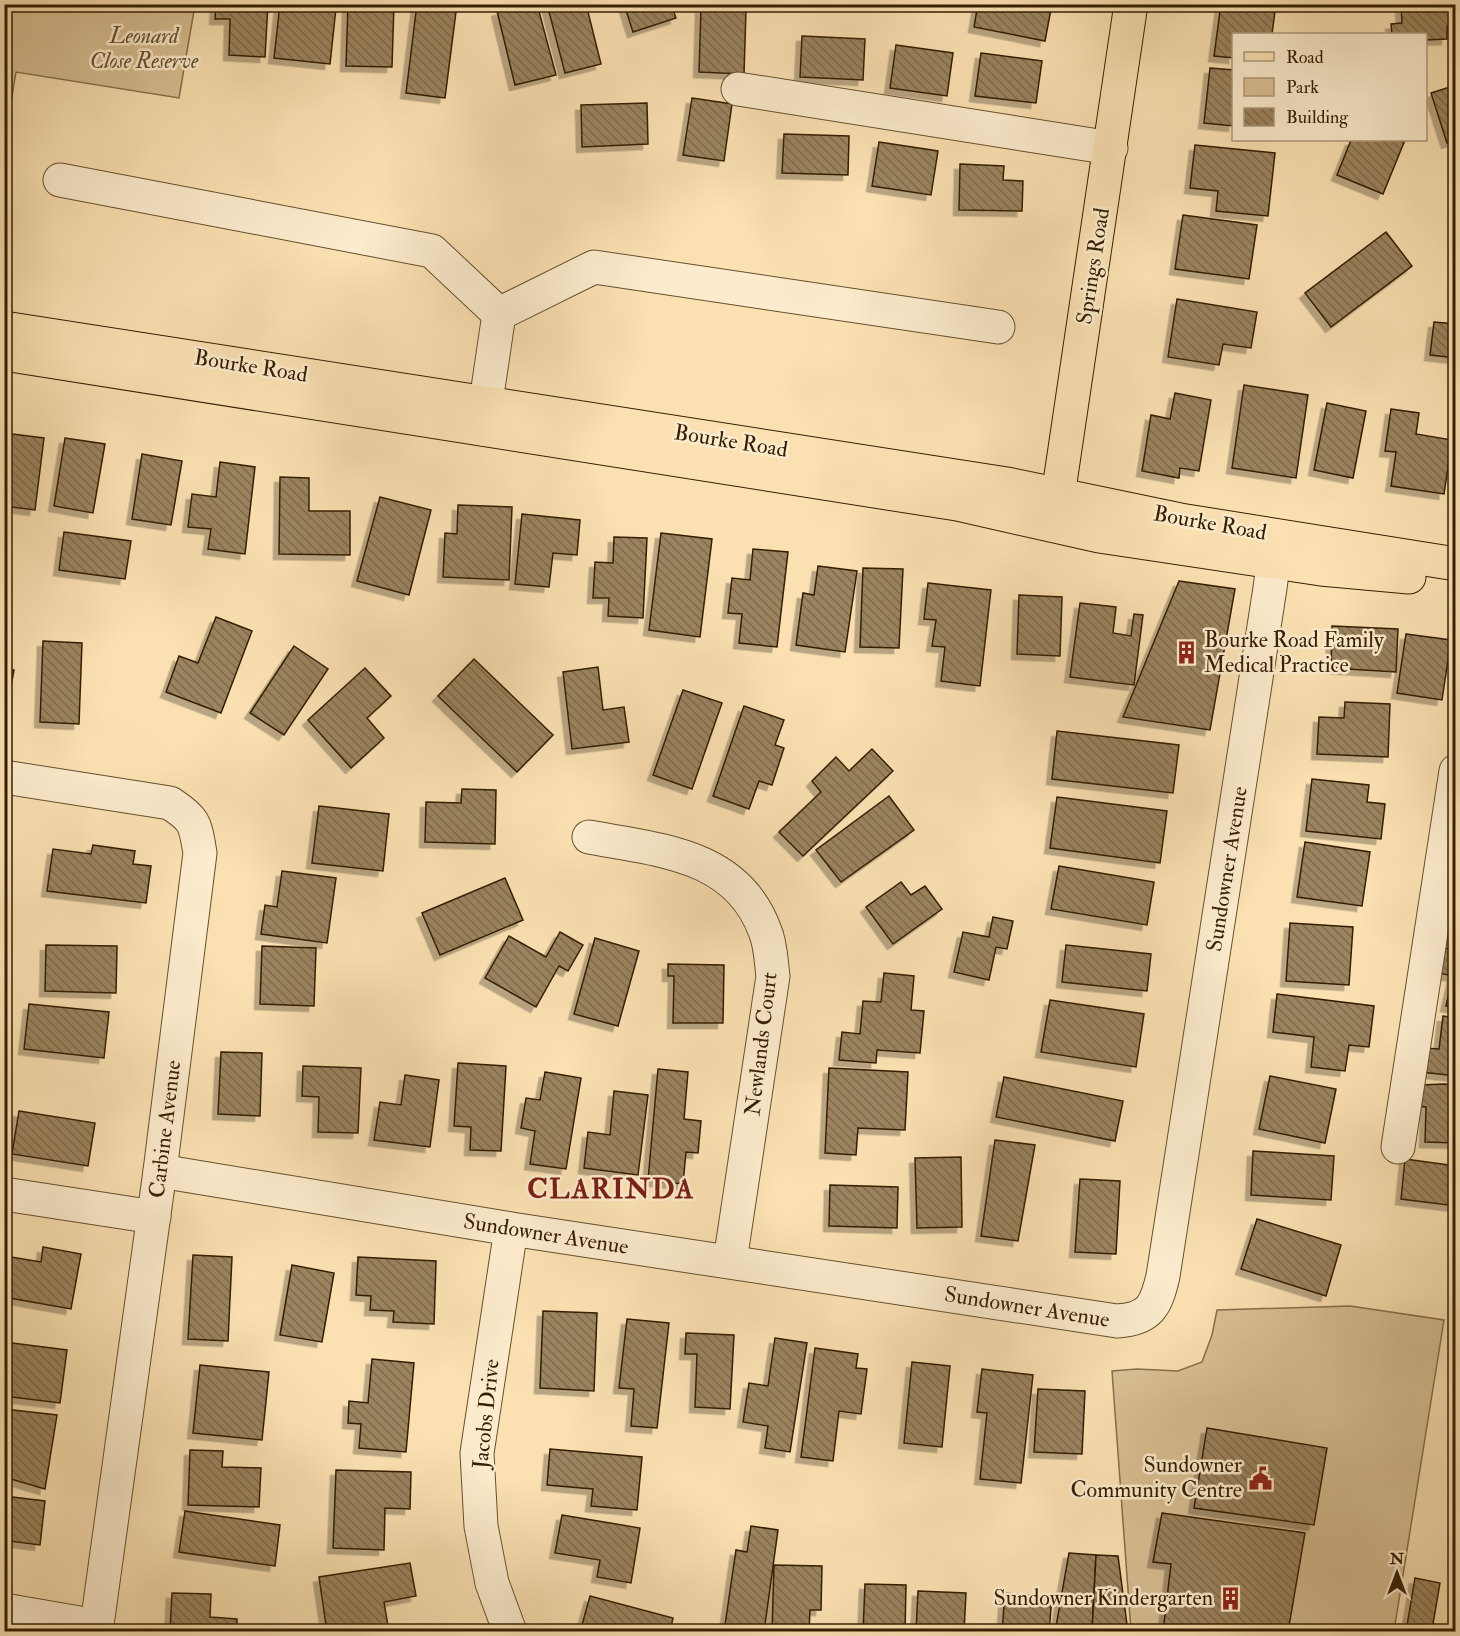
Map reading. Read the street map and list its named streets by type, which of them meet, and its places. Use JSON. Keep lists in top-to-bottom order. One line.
{"streets":{"main road":["Springs Road","Bourke Road"],"street":["Sundowner Avenue","Newlands Court","Carbine Avenue","Jacobs Drive"]},"crossings":[["Springs Road","Bourke Road"],["Bourke Road","Sundowner Avenue"],["Sundowner Avenue","Newlands Court"],["Sundowner Avenue","Carbine Avenue"],["Sundowner Avenue","Jacobs Drive"]],"districts":["CLARINDA"],"parks":["Leonard Close Reserve"],"places":{"building":["Bourke Road Family Medical Practice","Sundowner Kindergarten"],"public building":["Sundowner Community Centre"]},"legend":["Road","Park","Building"],"north":"top"}
